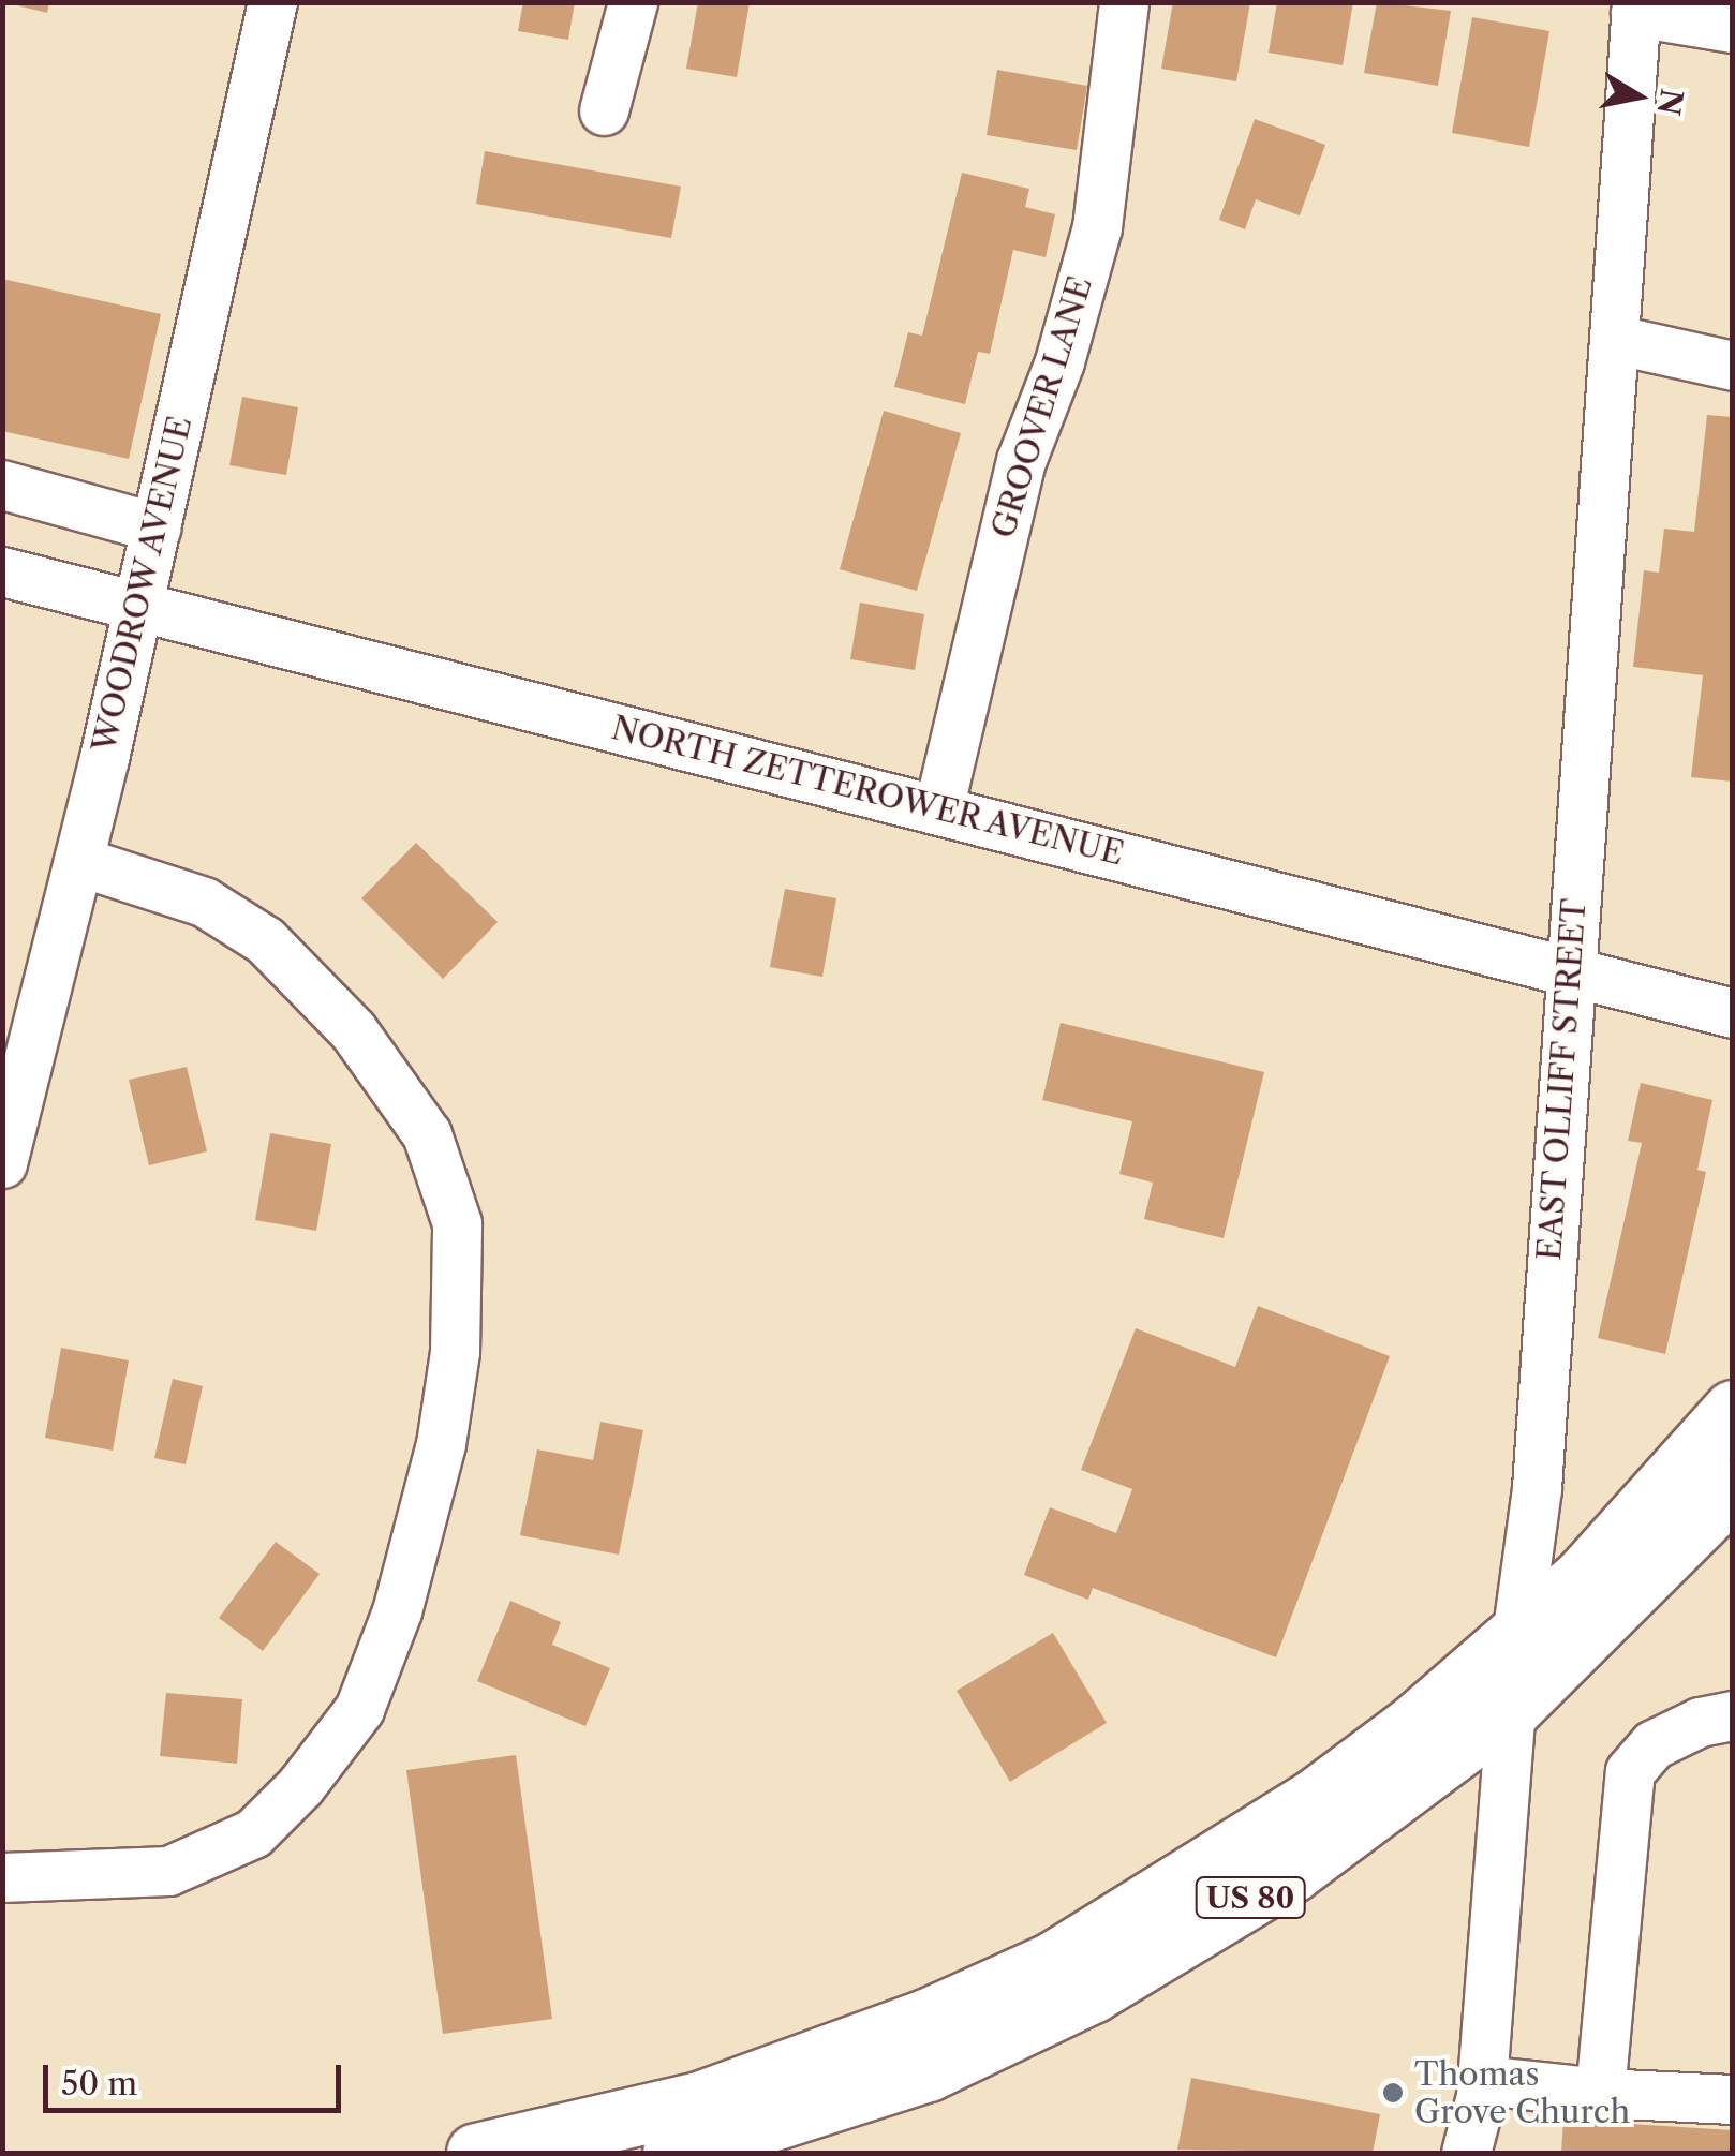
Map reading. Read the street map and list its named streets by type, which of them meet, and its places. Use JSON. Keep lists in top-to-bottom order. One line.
{"streets":{"main road":["US 80"],"street":["GROOVER LANE","WOODROW AVENUE","NORTH ZETTEROWER AVENUE","EAST OLLIFF STREET"]},"crossings":[["GROOVER LANE","NORTH ZETTEROWER AVENUE"],["WOODROW AVENUE","NORTH ZETTEROWER AVENUE"],["NORTH ZETTEROWER AVENUE","EAST OLLIFF STREET"],["EAST OLLIFF STREET","US 80"]],"places":["Thomas Grove Church"],"scale_bar":"50 m","north":"right"}
